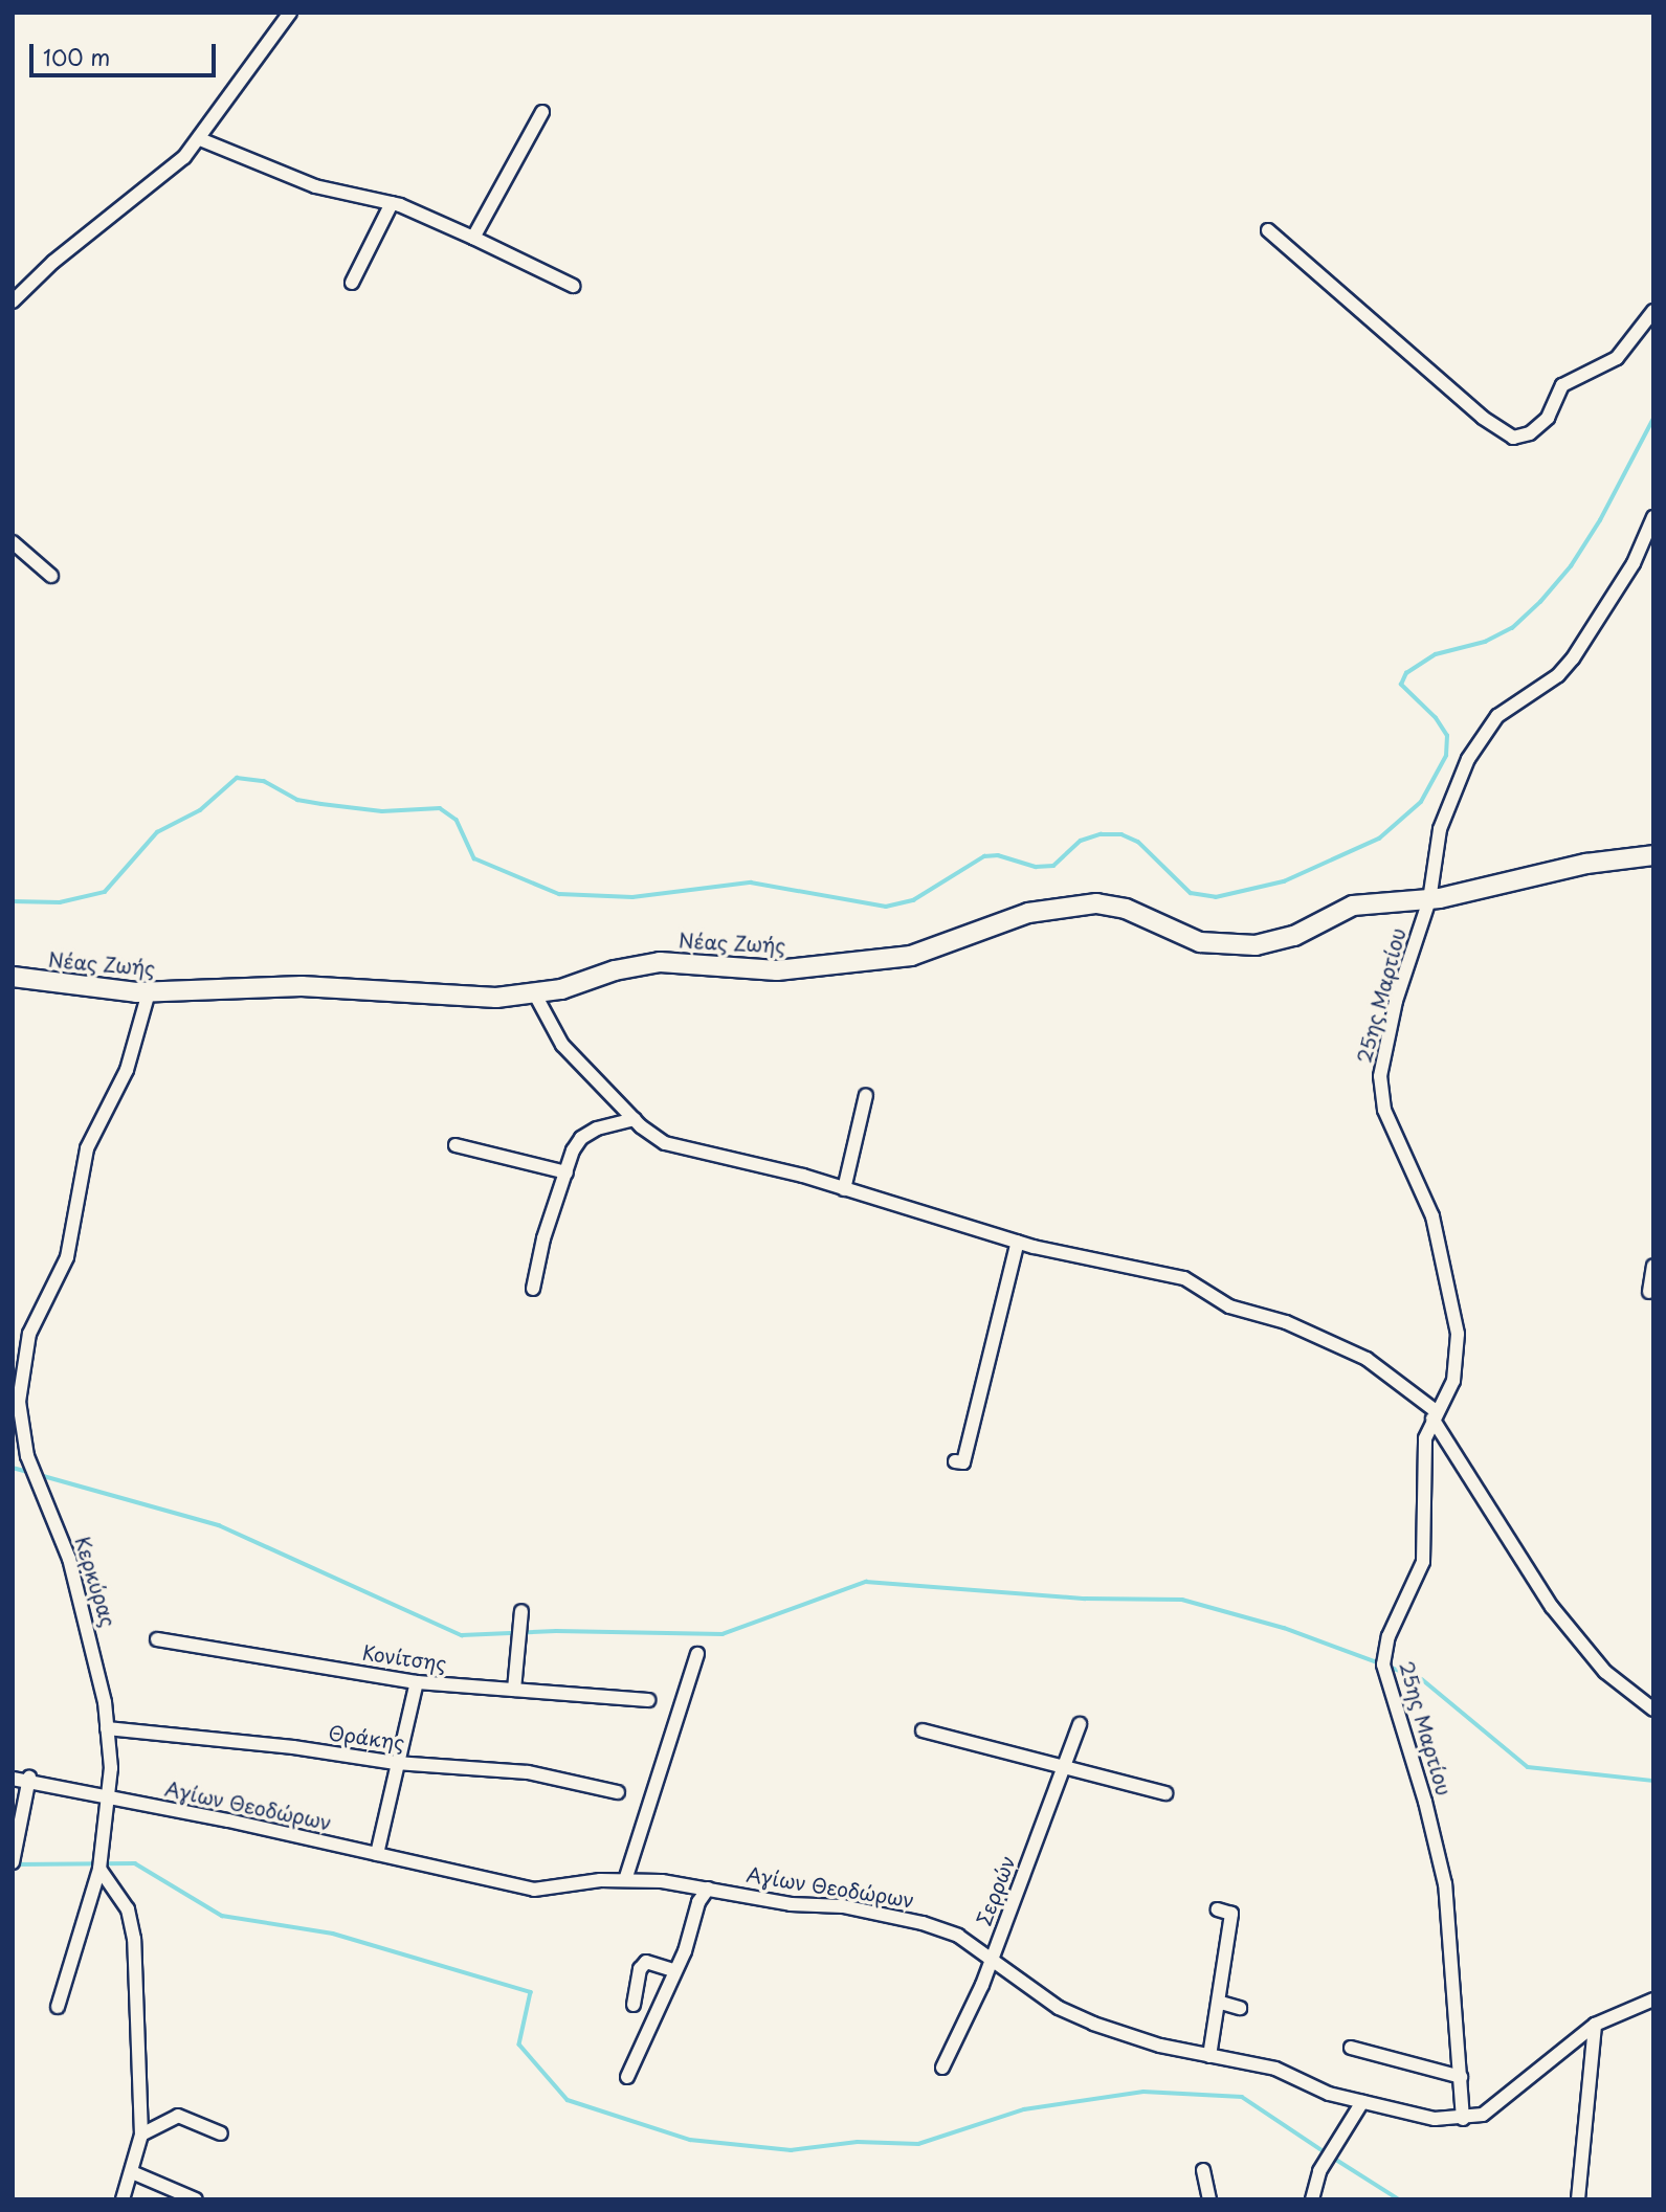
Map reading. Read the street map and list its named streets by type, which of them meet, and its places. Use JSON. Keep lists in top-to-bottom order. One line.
{"streets":{"street":["Νέας Ζωής","25ης Μαρτίου","Κερκύρας","Κονίτσης","Θράκης","Αγίων Θεοδώρων","Σερρών"]},"crossings":[["Νέας Ζωής","25ης Μαρτίου"],["Νέας Ζωής","Κερκύρας"],["25ης Μαρτίου","Αγίων Θεοδώρων"],["Κερκύρας","Θράκης"],["Κερκύρας","Αγίων Θεοδώρων"],["Αγίων Θεοδώρων","Σερρών"]],"scale_bar":"100 m"}
